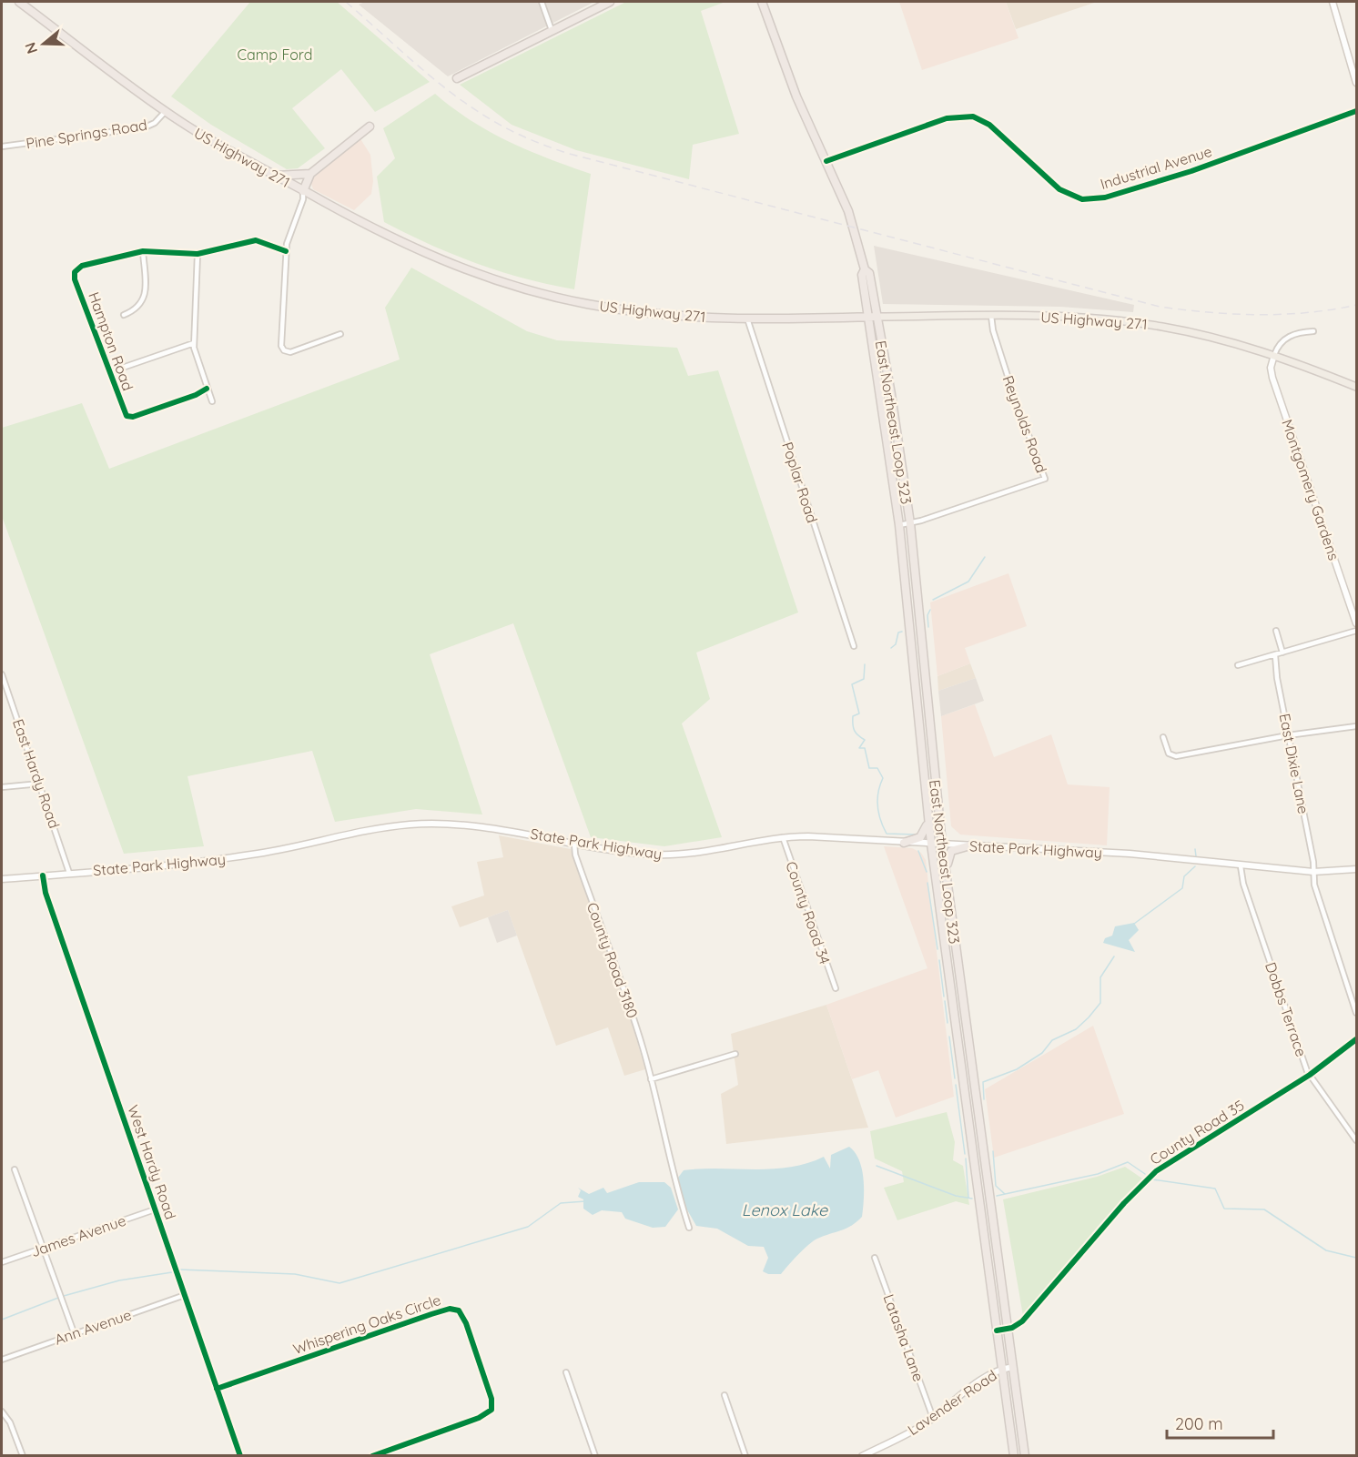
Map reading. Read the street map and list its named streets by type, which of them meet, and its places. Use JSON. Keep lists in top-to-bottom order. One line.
{"streets":{"highway":["US Highway 271","East Northeast Loop 323"],"main road":["Montgomery Gardens","State Park Highway","Lavender Road"],"street":["Pine Springs Road","Industrial Avenue","Hampton Road","Reynolds Road","Poplar Road","East Dixie Lane","East Hardy Road","County Road 34","County Road 3180","Dobbs Terrace","County Road 35","West Hardy Road","James Avenue","Whispering Oaks Circle","Ann Avenue","Latasha Lane"]},"crossings":[["Pine Springs Road","US Highway 271"],["US Highway 271","East Northeast Loop 323"],["US Highway 271","Reynolds Road"],["US Highway 271","Poplar Road"],["US Highway 271","Montgomery Gardens"],["Industrial Avenue","East Northeast Loop 323"],["East Northeast Loop 323","Reynolds Road"],["East Northeast Loop 323","State Park Highway"],["East Northeast Loop 323","County Road 35"],["East Northeast Loop 323","Lavender Road"],["East Dixie Lane","State Park Highway"],["East Hardy Road","State Park Highway"],["State Park Highway","County Road 34"],["State Park Highway","County Road 3180"],["State Park Highway","Dobbs Terrace"],["State Park Highway","West Hardy Road"],["Dobbs Terrace","County Road 35"],["West Hardy Road","James Avenue"],["West Hardy Road","Whispering Oaks Circle"],["West Hardy Road","Ann Avenue"],["Latasha Lane","Lavender Road"]],"water":["Lenox Lake"],"parks":["Camp Ford"],"scale_bar":"200 m","north":"left"}
